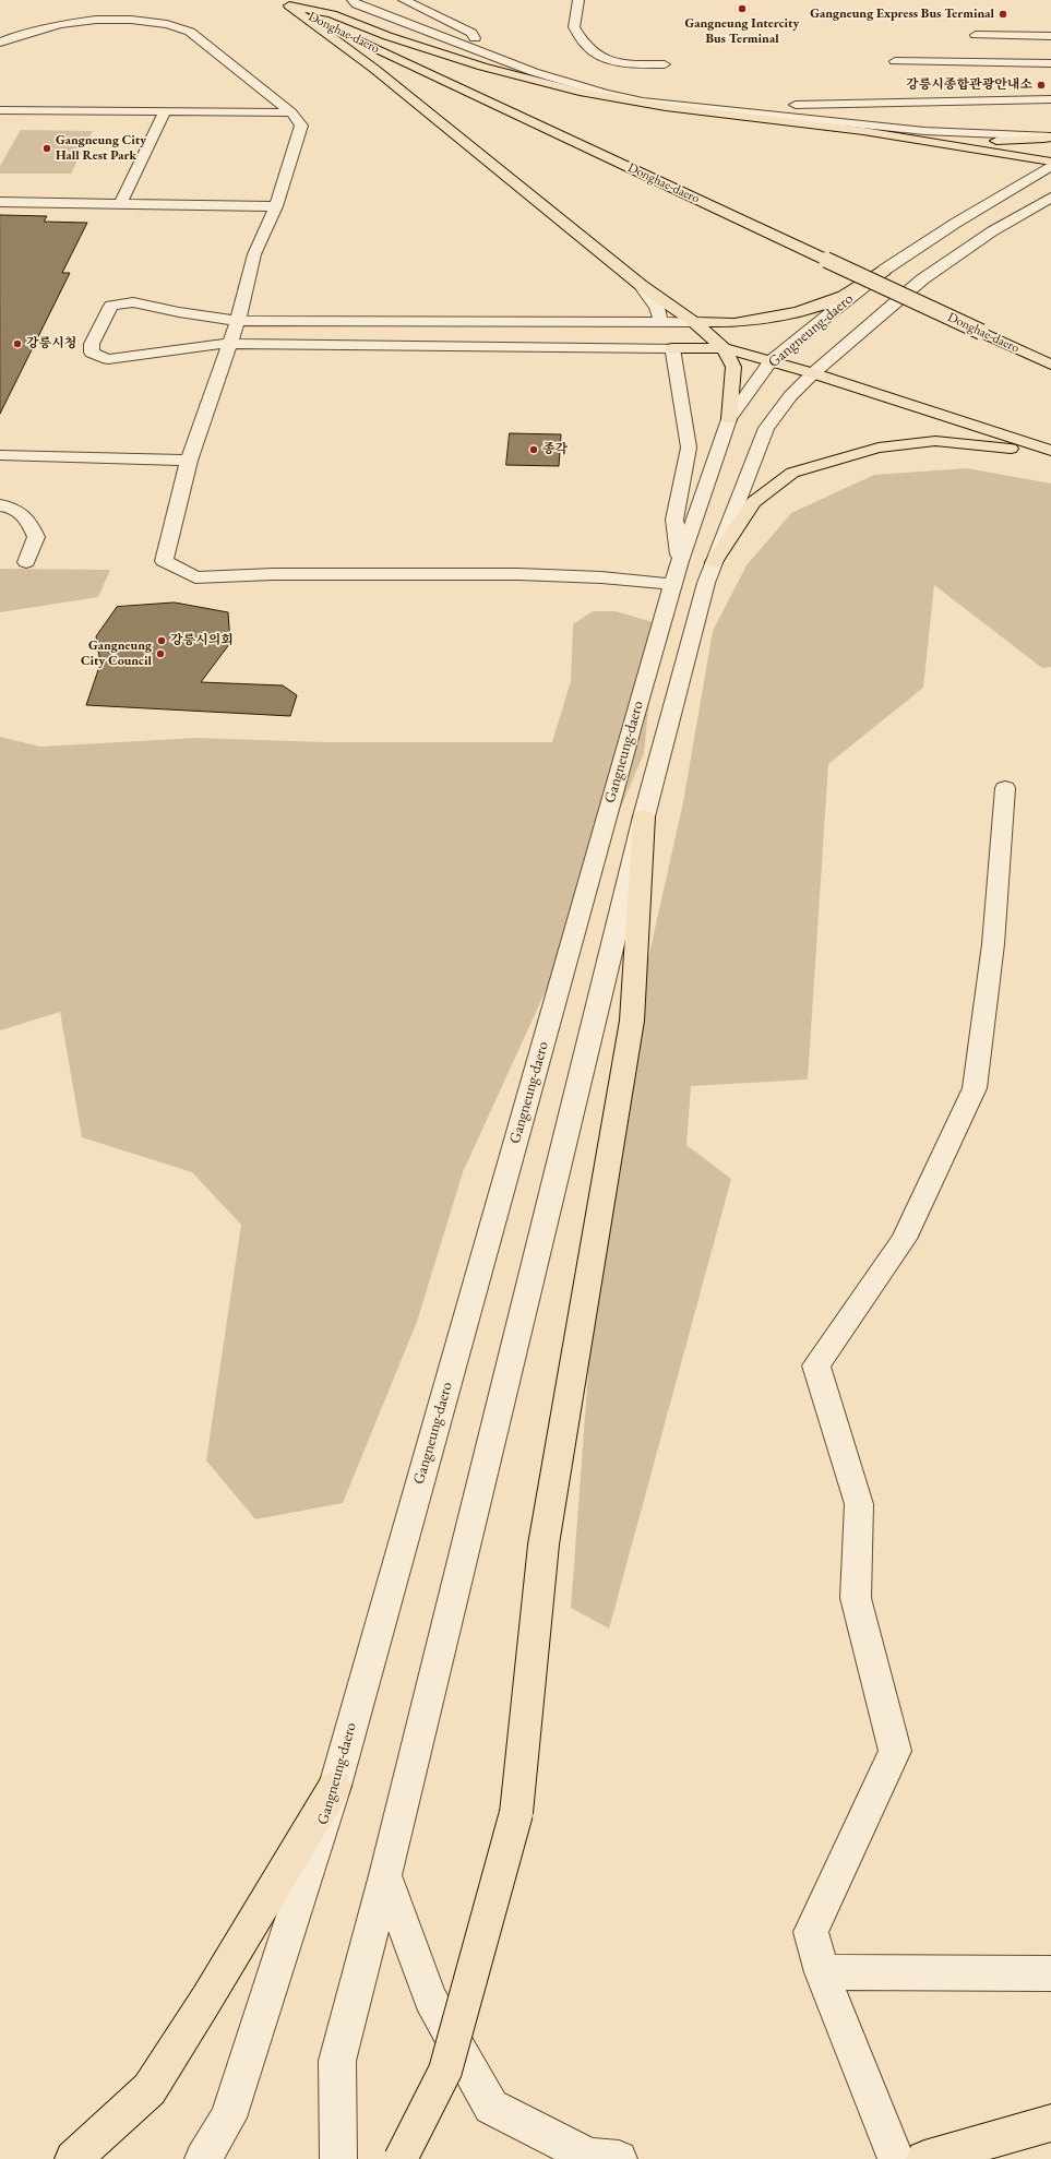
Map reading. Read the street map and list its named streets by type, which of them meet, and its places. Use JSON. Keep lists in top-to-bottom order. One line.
{"streets":{"main road":["Donghae-daero"],"street":["Gangneung-daero"]},"places":["Gangneung Intercity Bus Terminal","Gangneung Express Bus Terminal","강릉시종합관광안내소","Gangneung City Hall Rest Park","강릉시청","종각","강릉시의회","Gangneung City Council"]}
